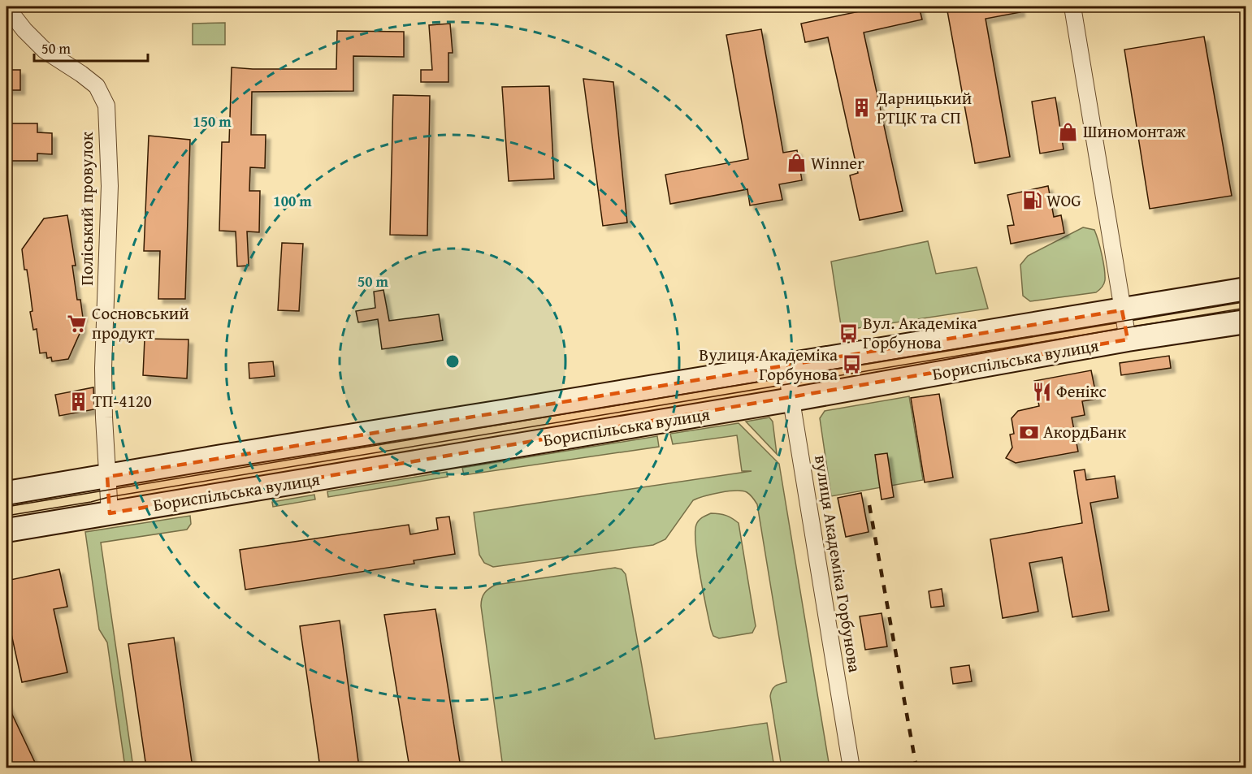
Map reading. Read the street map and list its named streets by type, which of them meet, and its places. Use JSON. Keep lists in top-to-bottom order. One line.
{"streets":{"main road":["Бориспільська вулиця"],"street":["Поліський провулок","вулиця Академіка Горбунова"]},"crossings":[["Поліський провулок","Бориспільська вулиця"],["Бориспільська вулиця","вулиця Академіка Горбунова"]],"places":{"building":["Дарницький РТЦК та СП","ТП-4120"],"shop":["Шиномонтаж","Winner"],"fuel station":["WOG"],"supermarket":["Сосновський продукт"],"bus stop":["Вул. Академіка Горбунова","Вулиця Академіка Горбунова"],"restaurant":["Фенікс"],"bank":["АкордБанк"]},"scale_bar":"50 m","rings":["150 m","100 m","50 m"]}
